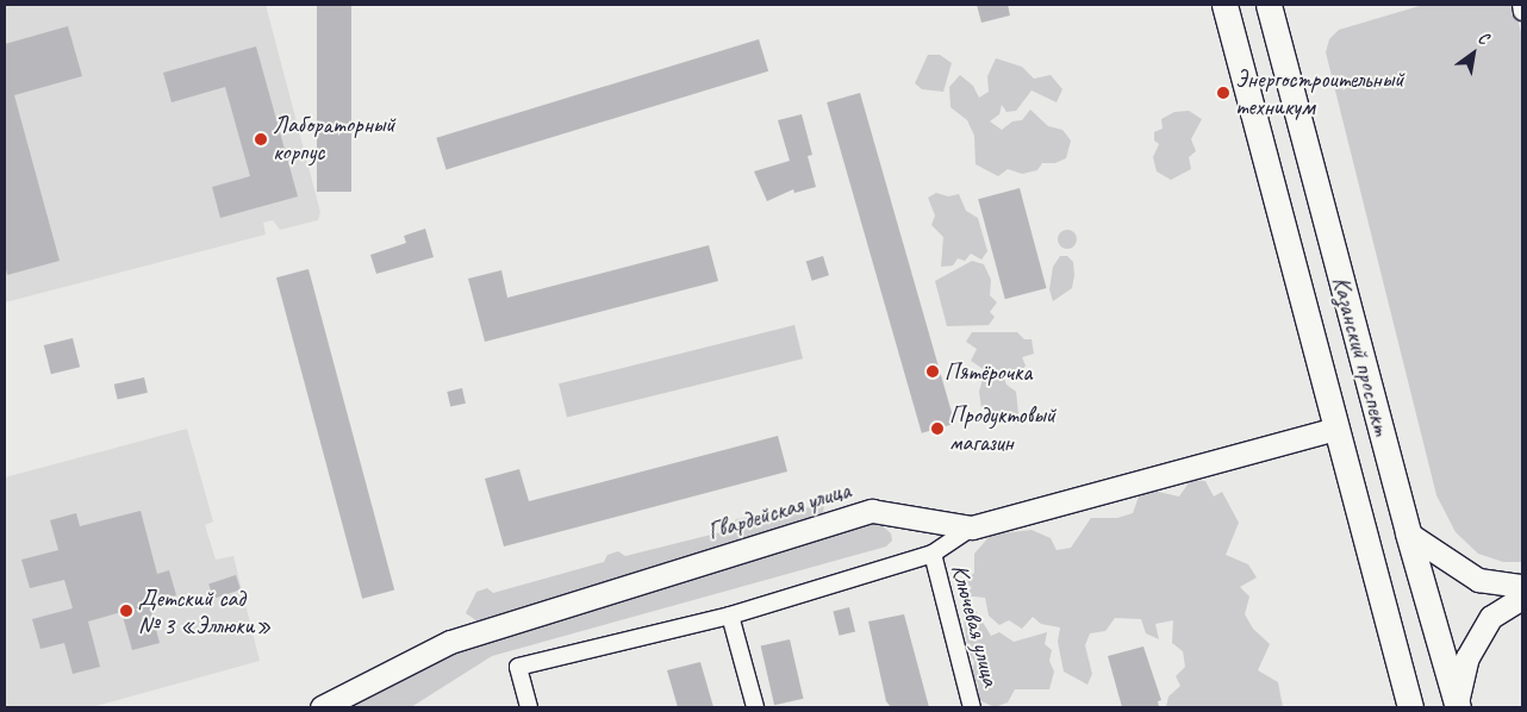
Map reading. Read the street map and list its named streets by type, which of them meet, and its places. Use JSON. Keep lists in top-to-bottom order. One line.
{"streets":{"main road":["Казанский проспект"],"street":["Гвардейская улица","Ключевая улица"]},"crossings":[["Казанский проспект","Гвардейская улица"]],"places":["Энергостроительный техникум","Лабораторный корпус","Пятёрочка","Продуктовый магазин","Детский сад № 3 «Эллюки»"],"north":"top right"}
